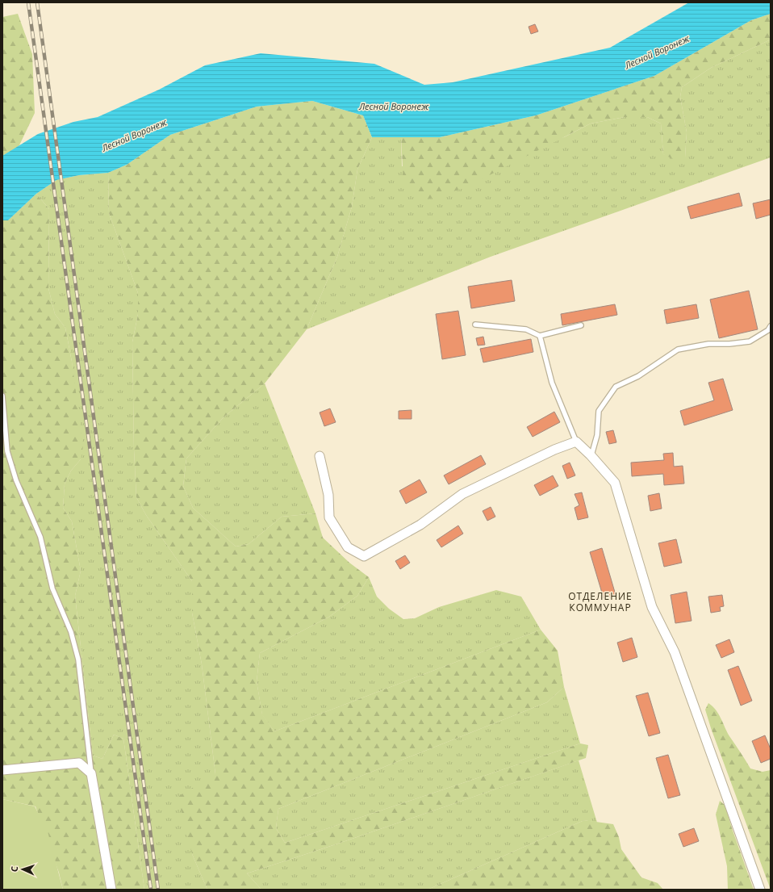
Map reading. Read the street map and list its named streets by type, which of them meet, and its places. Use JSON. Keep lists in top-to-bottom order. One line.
{"districts":["ОТДЕЛЕНИЕ КОММУНАР"],"water":["Лесной Воронеж"],"north":"left"}
